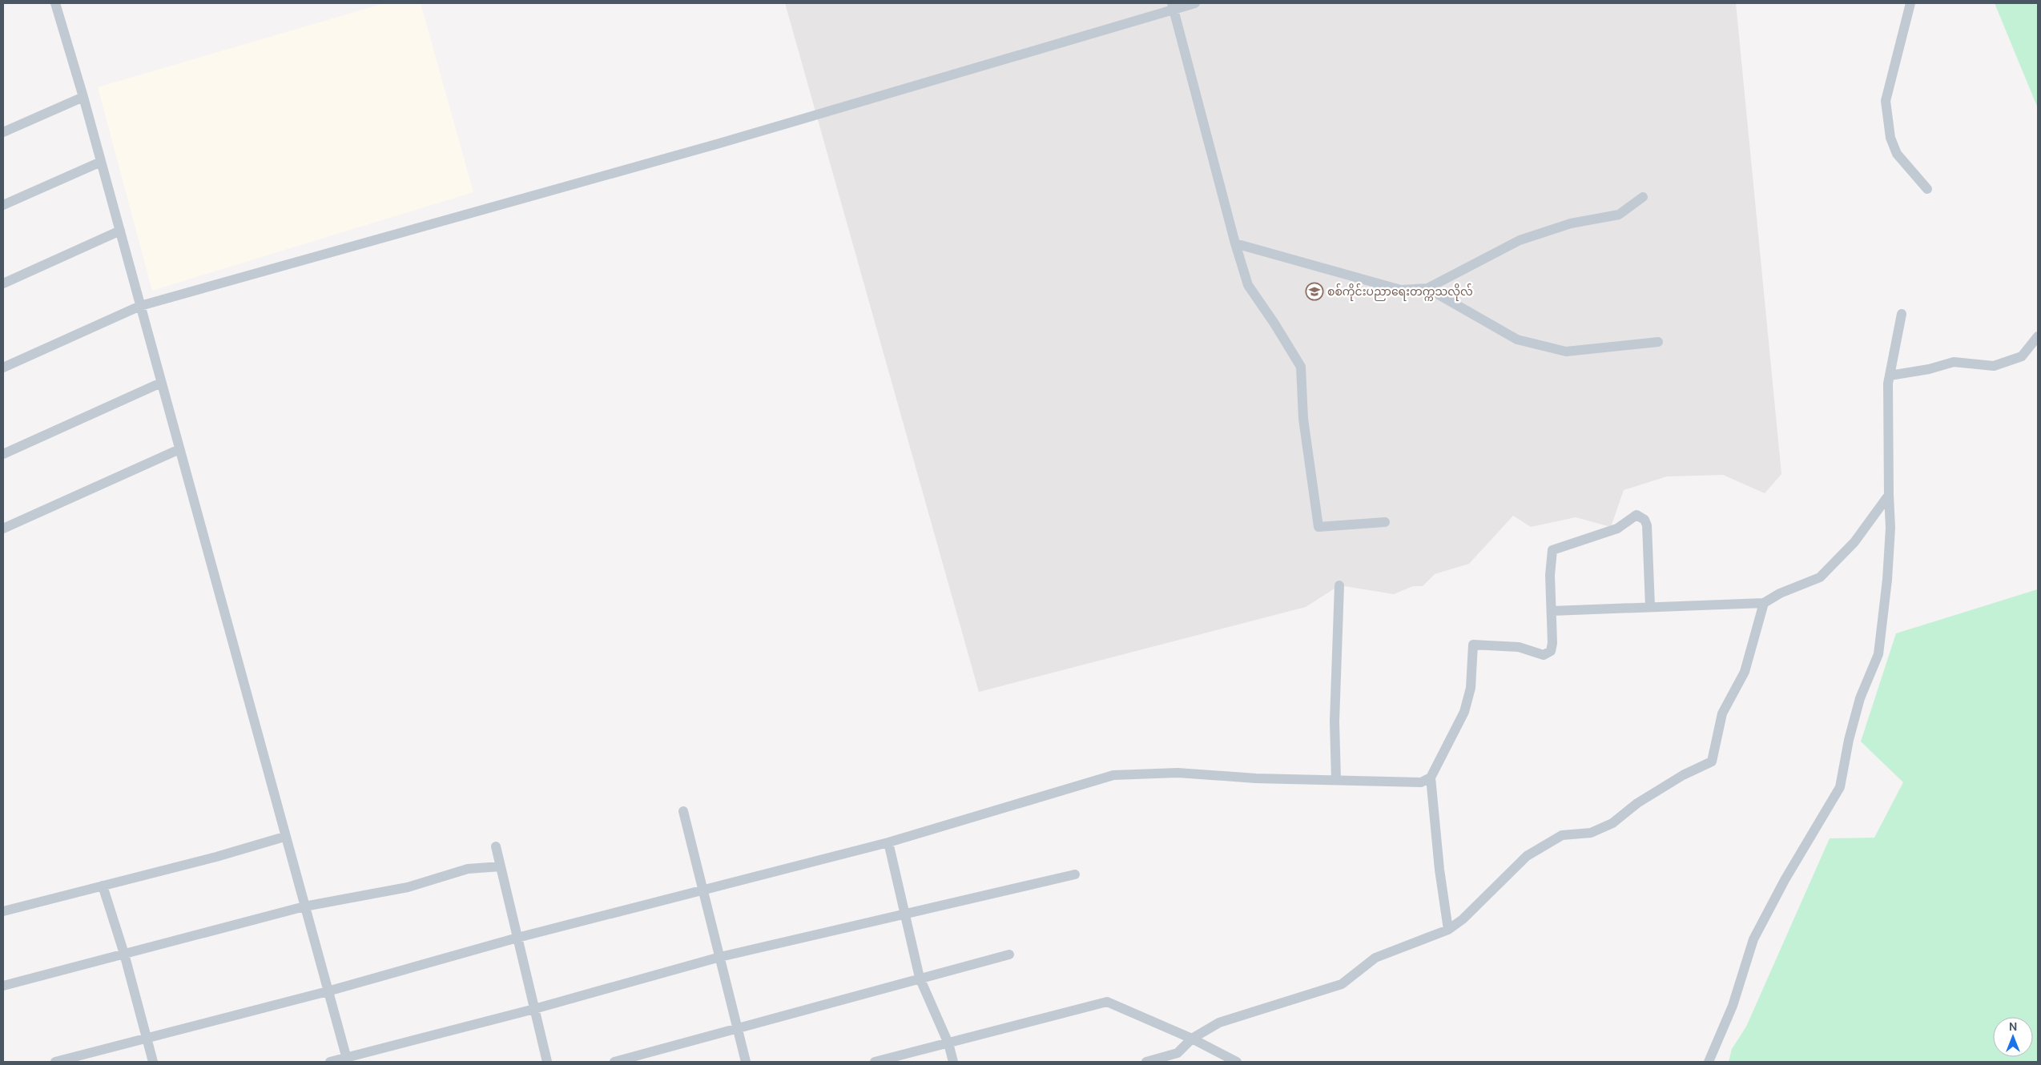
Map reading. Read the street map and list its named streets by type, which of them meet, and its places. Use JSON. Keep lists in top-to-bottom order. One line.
{"places":{"school or university":["စစ်ကိုင်းပညာရေးတက္ကသလိုလ်"]},"north":"top"}
